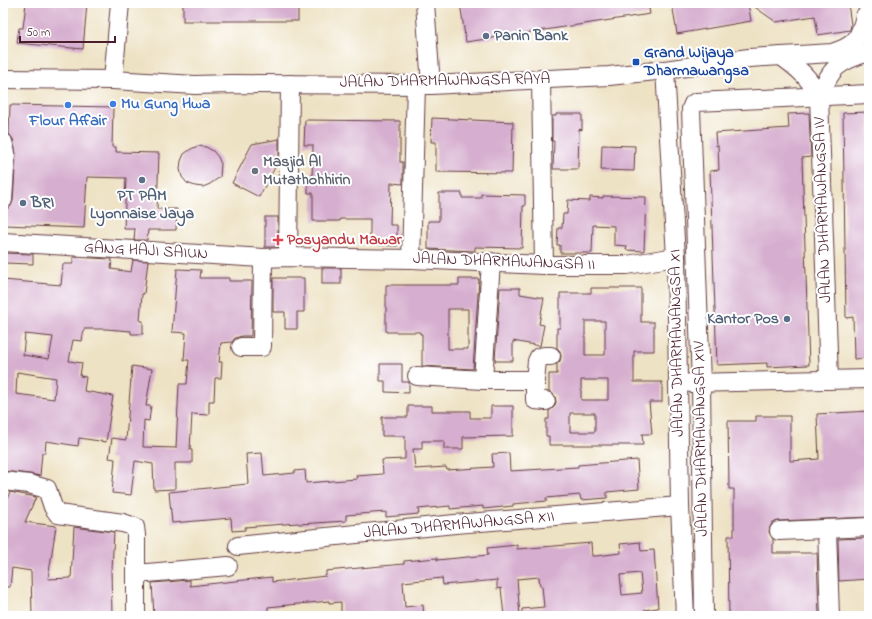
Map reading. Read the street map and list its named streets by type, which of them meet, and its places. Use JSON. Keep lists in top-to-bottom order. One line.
{"streets":{"street":["JALAN DHARMAWANGSA RAYA","JALAN DHARMAWANGSA IV","GANG HAJI SAIUN","JALAN DHARMAWANGSA II","JALAN DHARMAWANGSA XI","JALAN DHARMAWANGSA XIV","JALAN DHARMAWANGSA XII"]},"crossings":[["JALAN DHARMAWANGSA RAYA","JALAN DHARMAWANGSA XI"],["JALAN DHARMAWANGSA IV","JALAN DHARMAWANGSA XIV"],["GANG HAJI SAIUN","JALAN DHARMAWANGSA II"],["JALAN DHARMAWANGSA II","JALAN DHARMAWANGSA XI"],["JALAN DHARMAWANGSA XI","JALAN DHARMAWANGSA XII"]],"places":{"other":["Panin Bank","Mu Gung Hwa","Flour Affair","Masjid Al Mutathohhirin","PT PAM Lyonnaise Jaya","BRI","Kantor Pos"],"transit":["Grand Wijaya Dharmawangsa"],"health":["Posyandu Mawar"]},"scale_bar":"50 m"}
